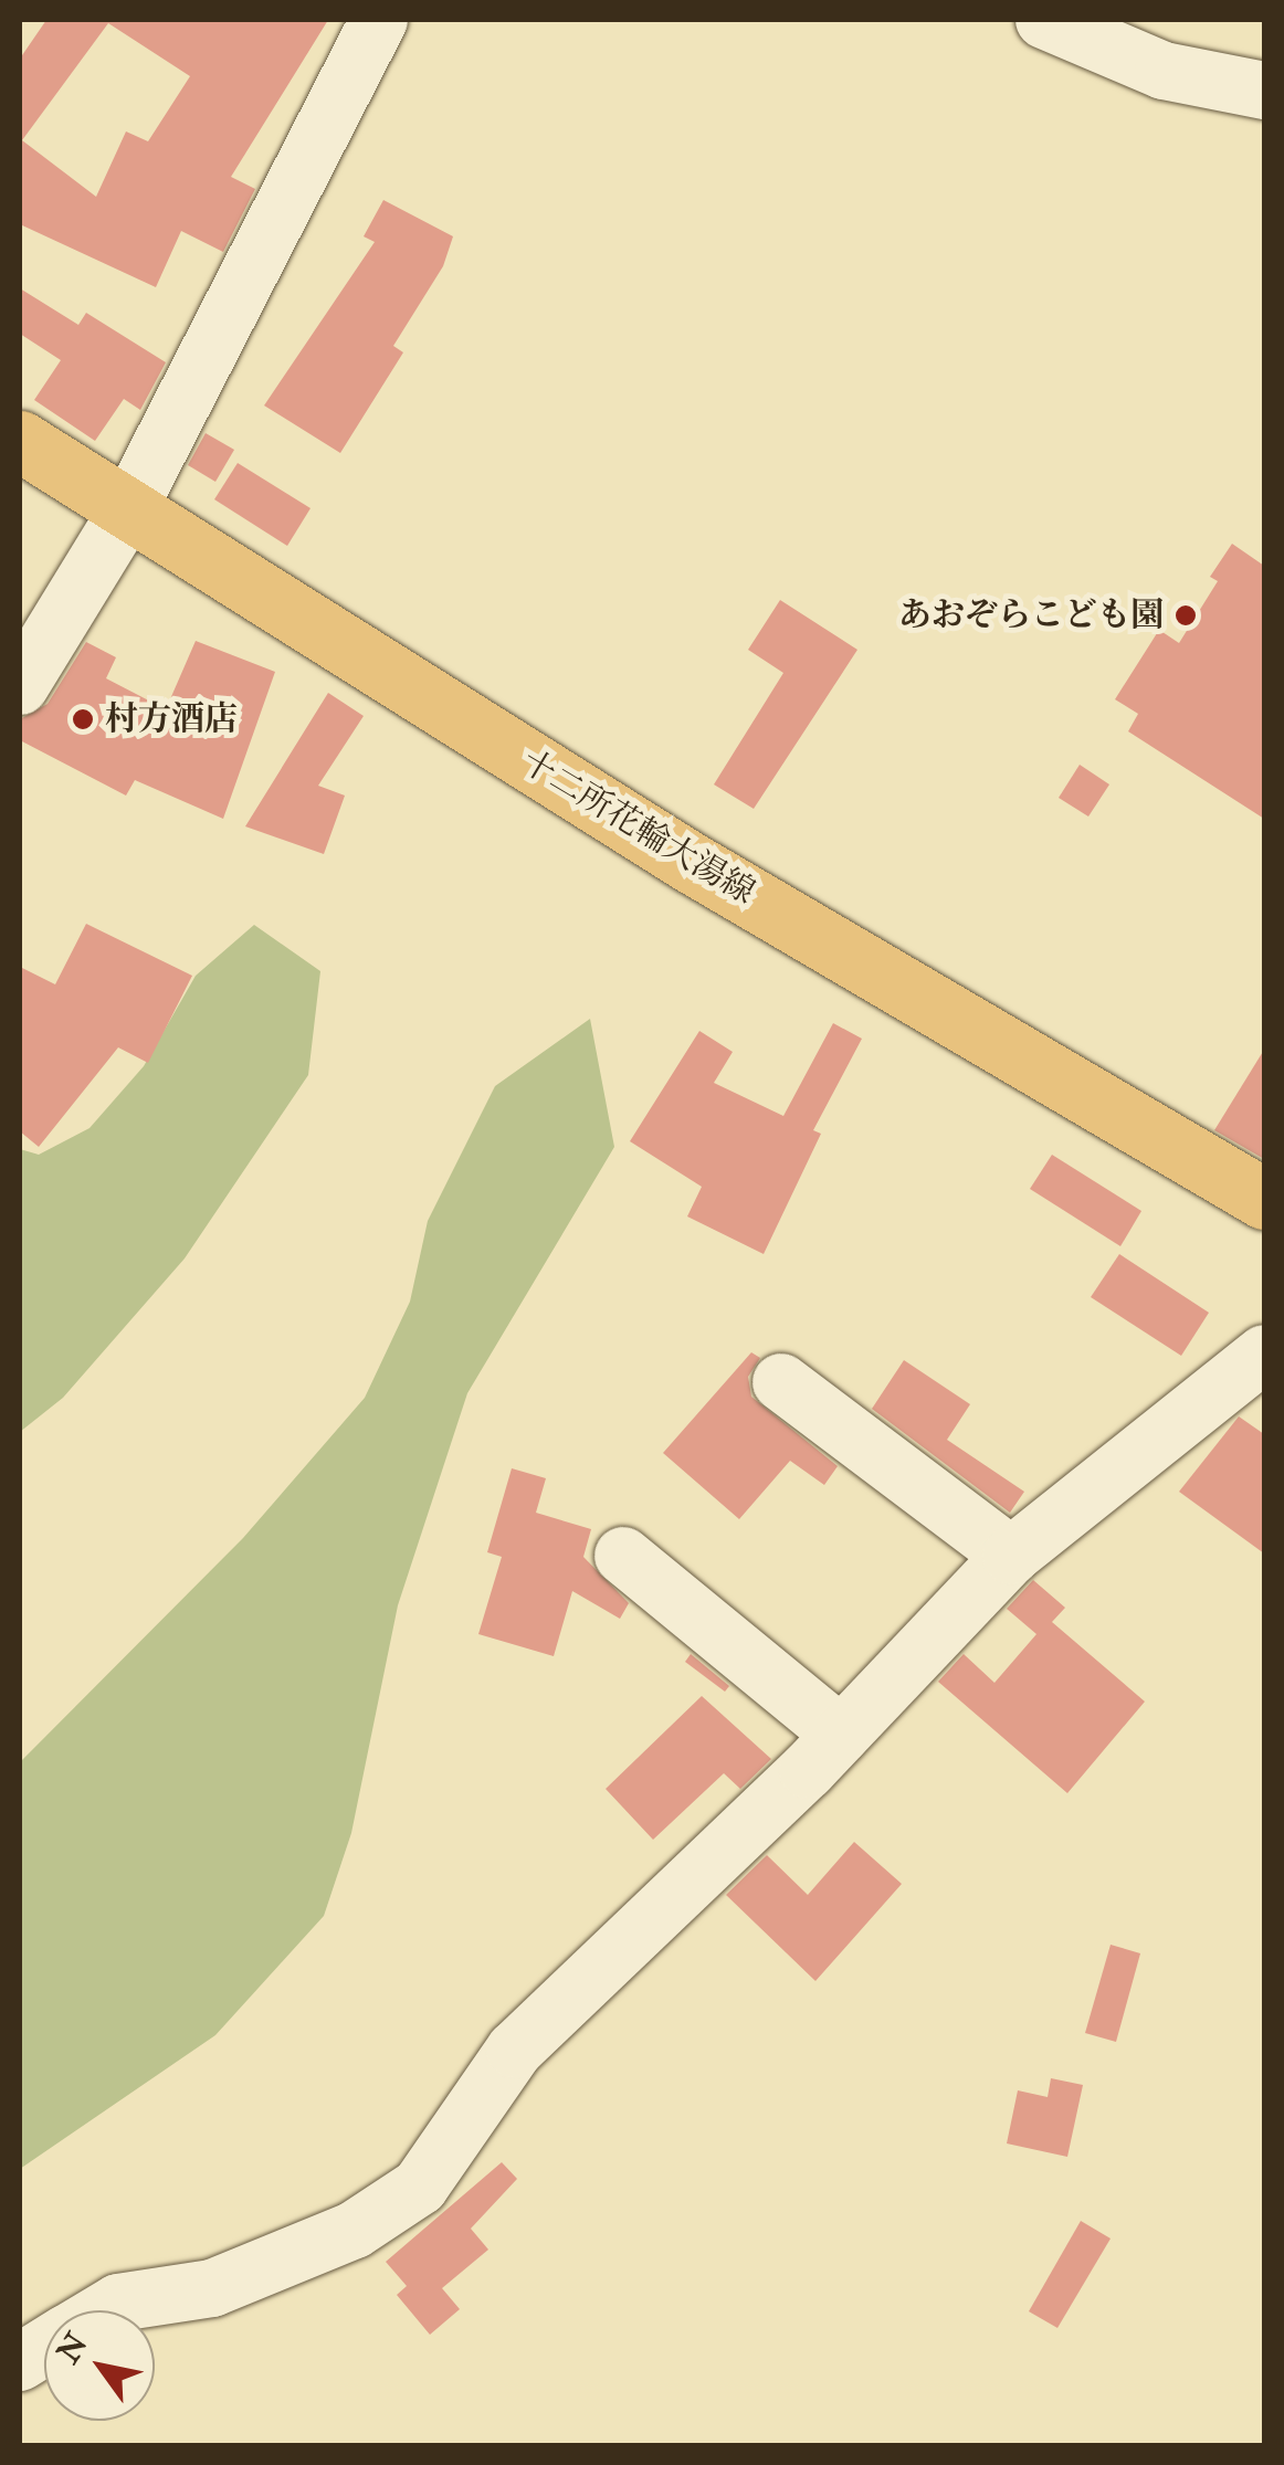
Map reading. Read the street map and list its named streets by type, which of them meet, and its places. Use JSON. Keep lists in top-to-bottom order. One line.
{"streets":{"main road":["十二所花輪大湯線"]},"places":["あおぞらこども園","村方酒店"],"north":"top left"}
